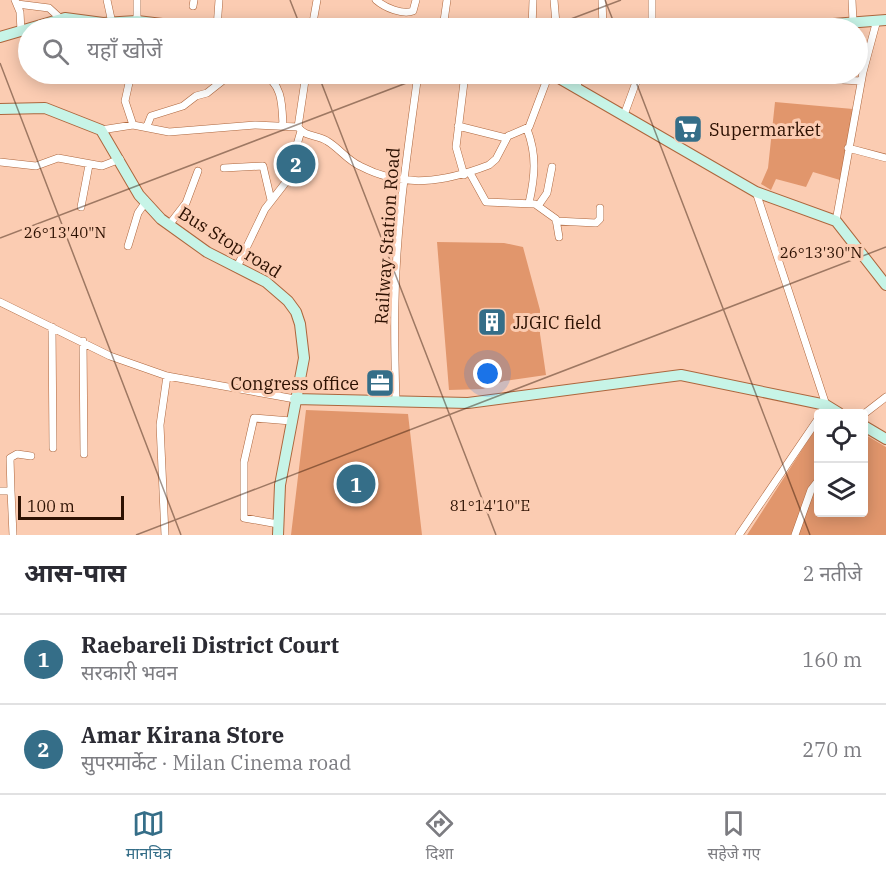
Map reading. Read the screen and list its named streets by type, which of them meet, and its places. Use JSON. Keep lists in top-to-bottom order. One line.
{"streets":{"street":["Railway Station Road","Bus Stop road"]},"places":{"supermarket":["Supermarket"],"building":["JJGIC field"],"office":["Congress office"]},"scale_bar":"100 m","page":{"search":"यहाँ खोजें","pins":["2","1"],"scale":"100 m","heading":["आस-पास","2 नतीजे"],"list":[{"mark":"1","name":"Raebareli District Court","note":"सरकारी भवन","value":"160 m"},{"mark":"2","name":"Amar Kirana Store","note":"सुपरमार्केट · Milan Cinema road","value":"270 m"}],"nav":["मानचित्र","दिशा","सहेजे गए"]},"coordinates":["26°13'40\"N","26°13'30\"N","81°14'10\"E"]}
